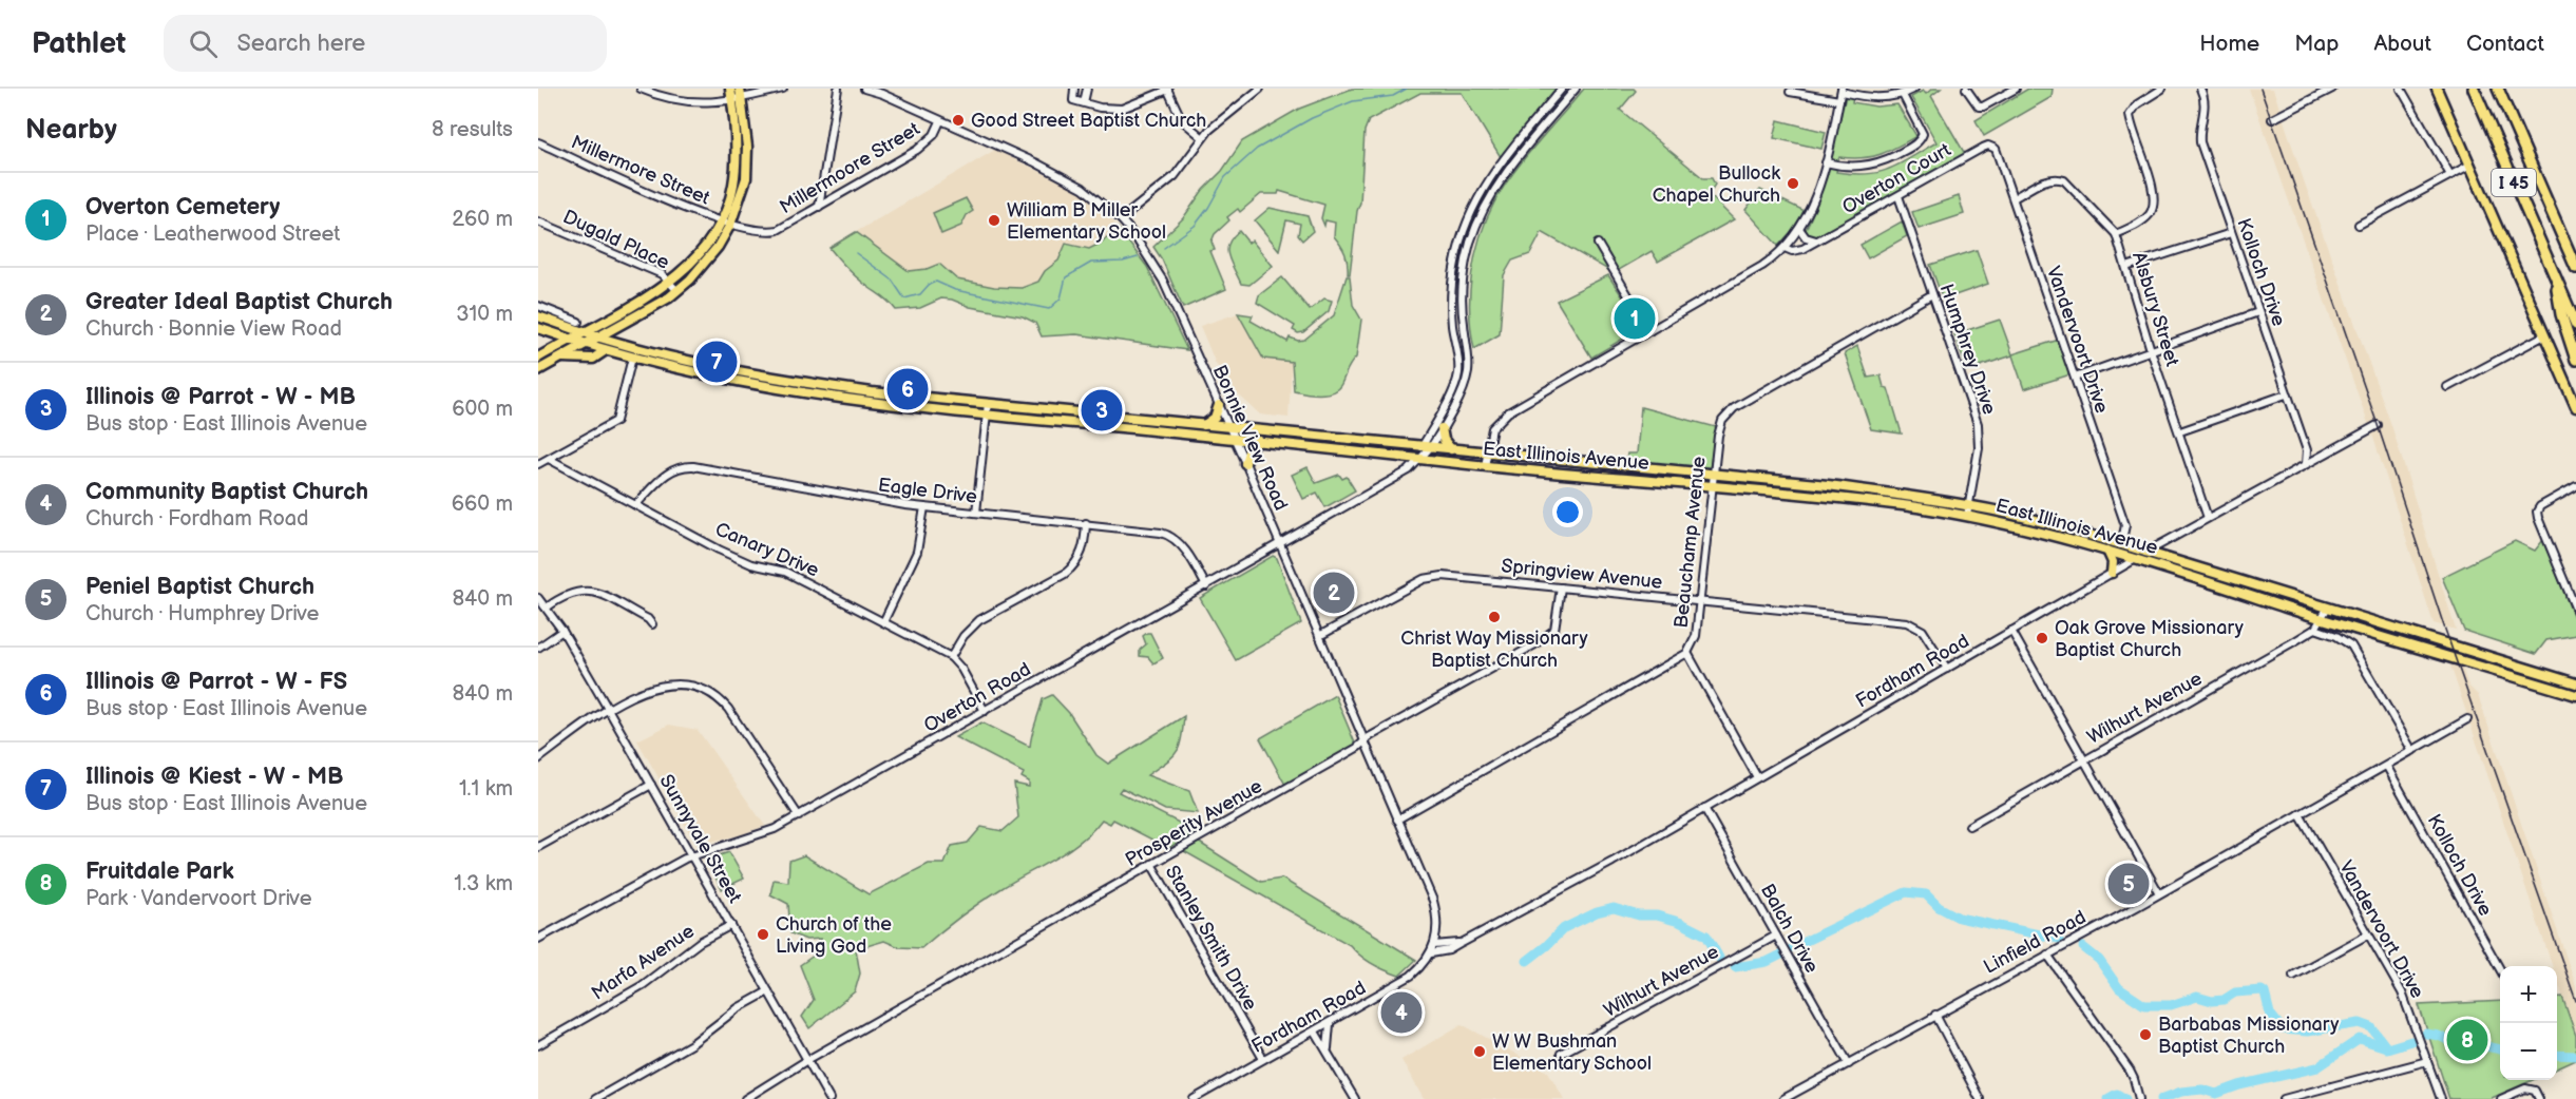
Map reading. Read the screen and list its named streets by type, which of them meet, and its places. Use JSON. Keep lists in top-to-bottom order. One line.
{"streets":{"highway":["I 45"],"main road":["East Illinois Avenue"],"street":["Millermoore Street","Millermore Street","Overton Court","Dugald Place","Kolloch Drive","Alsbury Street","Vandervoort Drive","Humphrey Drive","Bonnie View Road","Eagle Drive","Beauchamp Avenue","Canary Drive","Springview Avenue","Fordham Road","Overton Road","Wilhurt Avenue","Prosperity Avenue","Sunnyvale Street","Balch Drive","Stanley Smith Drive","Linfield Road","Marfa Avenue"]},"crossings":[["Millermoore Street","Millermore Street"],["Millermoore Street","Bonnie View Road"],["Overton Court","Vandervoort Drive"],["Overton Court","Humphrey Drive"],["Kolloch Drive","Fordham Road"],["Kolloch Drive","Linfield Road"],["Alsbury Street","Vandervoort Drive"],["Alsbury Street","Fordham Road"],["Vandervoort Drive","East Illinois Avenue"],["Vandervoort Drive","Linfield Road"],["Humphrey Drive","East Illinois Avenue"],["Humphrey Drive","Beauchamp Avenue"],["Bonnie View Road","East Illinois Avenue"],["Bonnie View Road","Beauchamp Avenue"],["Bonnie View Road","Springview Avenue"],["Bonnie View Road","Fordham Road"],["Bonnie View Road","Overton Road"],["Bonnie View Road","Prosperity Avenue"],["East Illinois Avenue","Beauchamp Avenue"],["East Illinois Avenue","Fordham Road"],["East Illinois Avenue","Overton Road"],["East Illinois Avenue","Wilhurt Avenue"],["Eagle Drive","Canary Drive"],["Eagle Drive","Overton Road"],["Beauchamp Avenue","Springview Avenue"],["Canary Drive","Overton Road"],["Springview Avenue","Fordham Road"],["Springview Avenue","Prosperity Avenue"],["Fordham Road","Balch Drive"],["Fordham Road","Stanley Smith Drive"],["Overton Road","Sunnyvale Street"],["Wilhurt Avenue","Balch Drive"],["Prosperity Avenue","Sunnyvale Street"],["Prosperity Avenue","Stanley Smith Drive"],["Sunnyvale Street","Marfa Avenue"],["Balch Drive","Linfield Road"]],"places":["Good Street Baptist Church","Bullock Chapel Church","William B Miller Elementary School","Christ Way Missionary Baptist Church","Oak Grove Missionary Baptist Church","Church of the Living God","Barbabas Missionary Baptist Church","W W Bushman Elementary School"],"page":{"header":"Pathlet","search":"Search here","nav":["Home","Map","About","Contact"],"heading":["Nearby","8 results"],"list":[{"mark":"1","name":"Overton Cemetery","note":"Place · Leatherwood Street","value":"260 m"},{"mark":"2","name":"Greater Ideal Baptist Church","note":"Church · Bonnie View Road","value":"310 m"},{"mark":"3","name":"Illinois @ Parrot - W - MB","note":"Bus stop · East Illinois Avenue","value":"600 m"},{"mark":"4","name":"Community Baptist Church","note":"Church · Fordham Road","value":"660 m"},{"mark":"5","name":"Peniel Baptist Church","note":"Church · Humphrey Drive","value":"840 m"},{"mark":"6","name":"Illinois @ Parrot - W - FS","note":"Bus stop · East Illinois Avenue","value":"840 m"},{"mark":"7","name":"Illinois @ Kiest - W - MB","note":"Bus stop · East Illinois Avenue","value":"1.1 km"},{"mark":"8","name":"Fruitdale Park","note":"Park · Vandervoort Drive","value":"1.3 km"}],"pins":["1","7","6","3","2","5","4","8"],"map_buttons":["+","−"]}}
